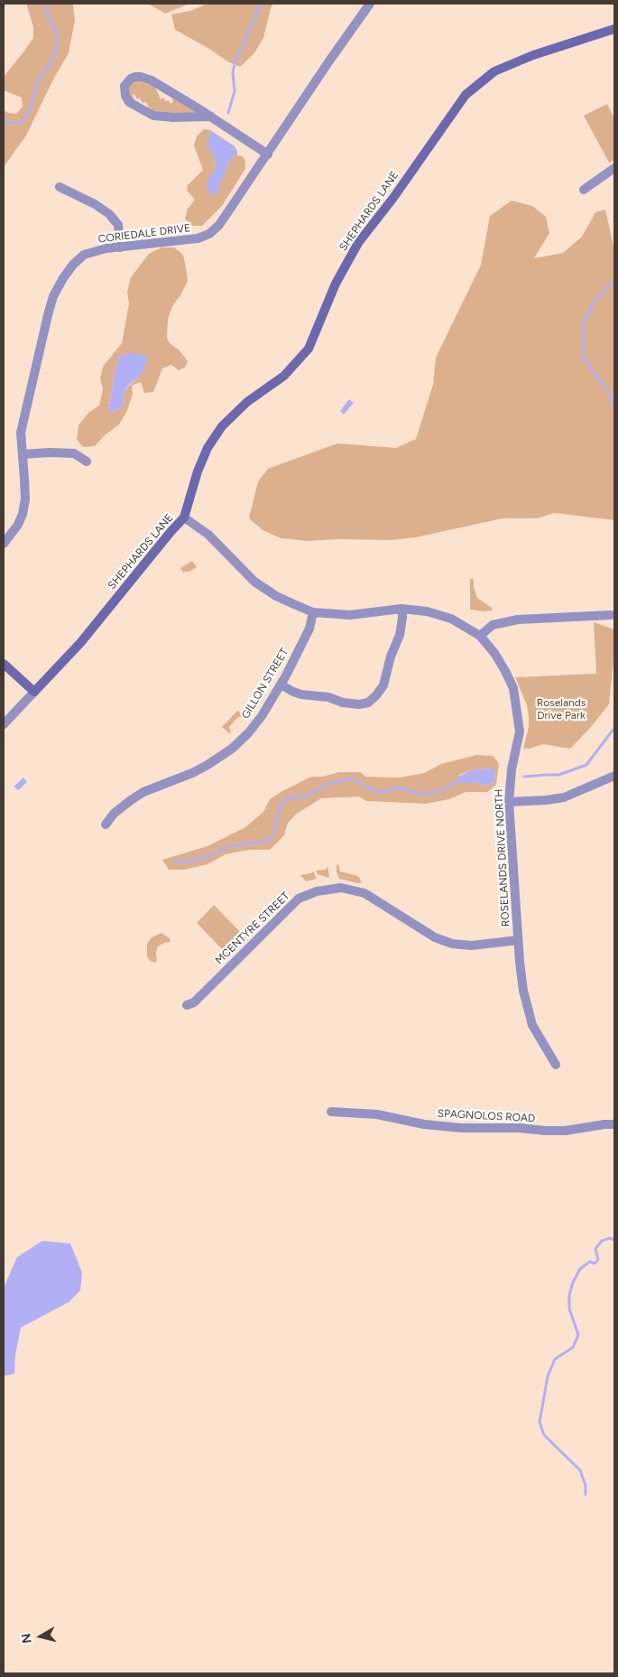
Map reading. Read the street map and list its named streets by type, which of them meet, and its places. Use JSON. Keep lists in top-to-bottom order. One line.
{"streets":{"street":["SHEPHARDS LANE","CORIEDALE DRIVE","GILLON STREET","ROSELANDS DRIVE NORTH","MCENTYRE STREET","SPAGNOLOS ROAD"]},"crossings":[["SHEPHARDS LANE","ROSELANDS DRIVE NORTH"],["GILLON STREET","ROSELANDS DRIVE NORTH"],["ROSELANDS DRIVE NORTH","MCENTYRE STREET"]],"parks":["Roselands Drive Park"],"north":"left"}
